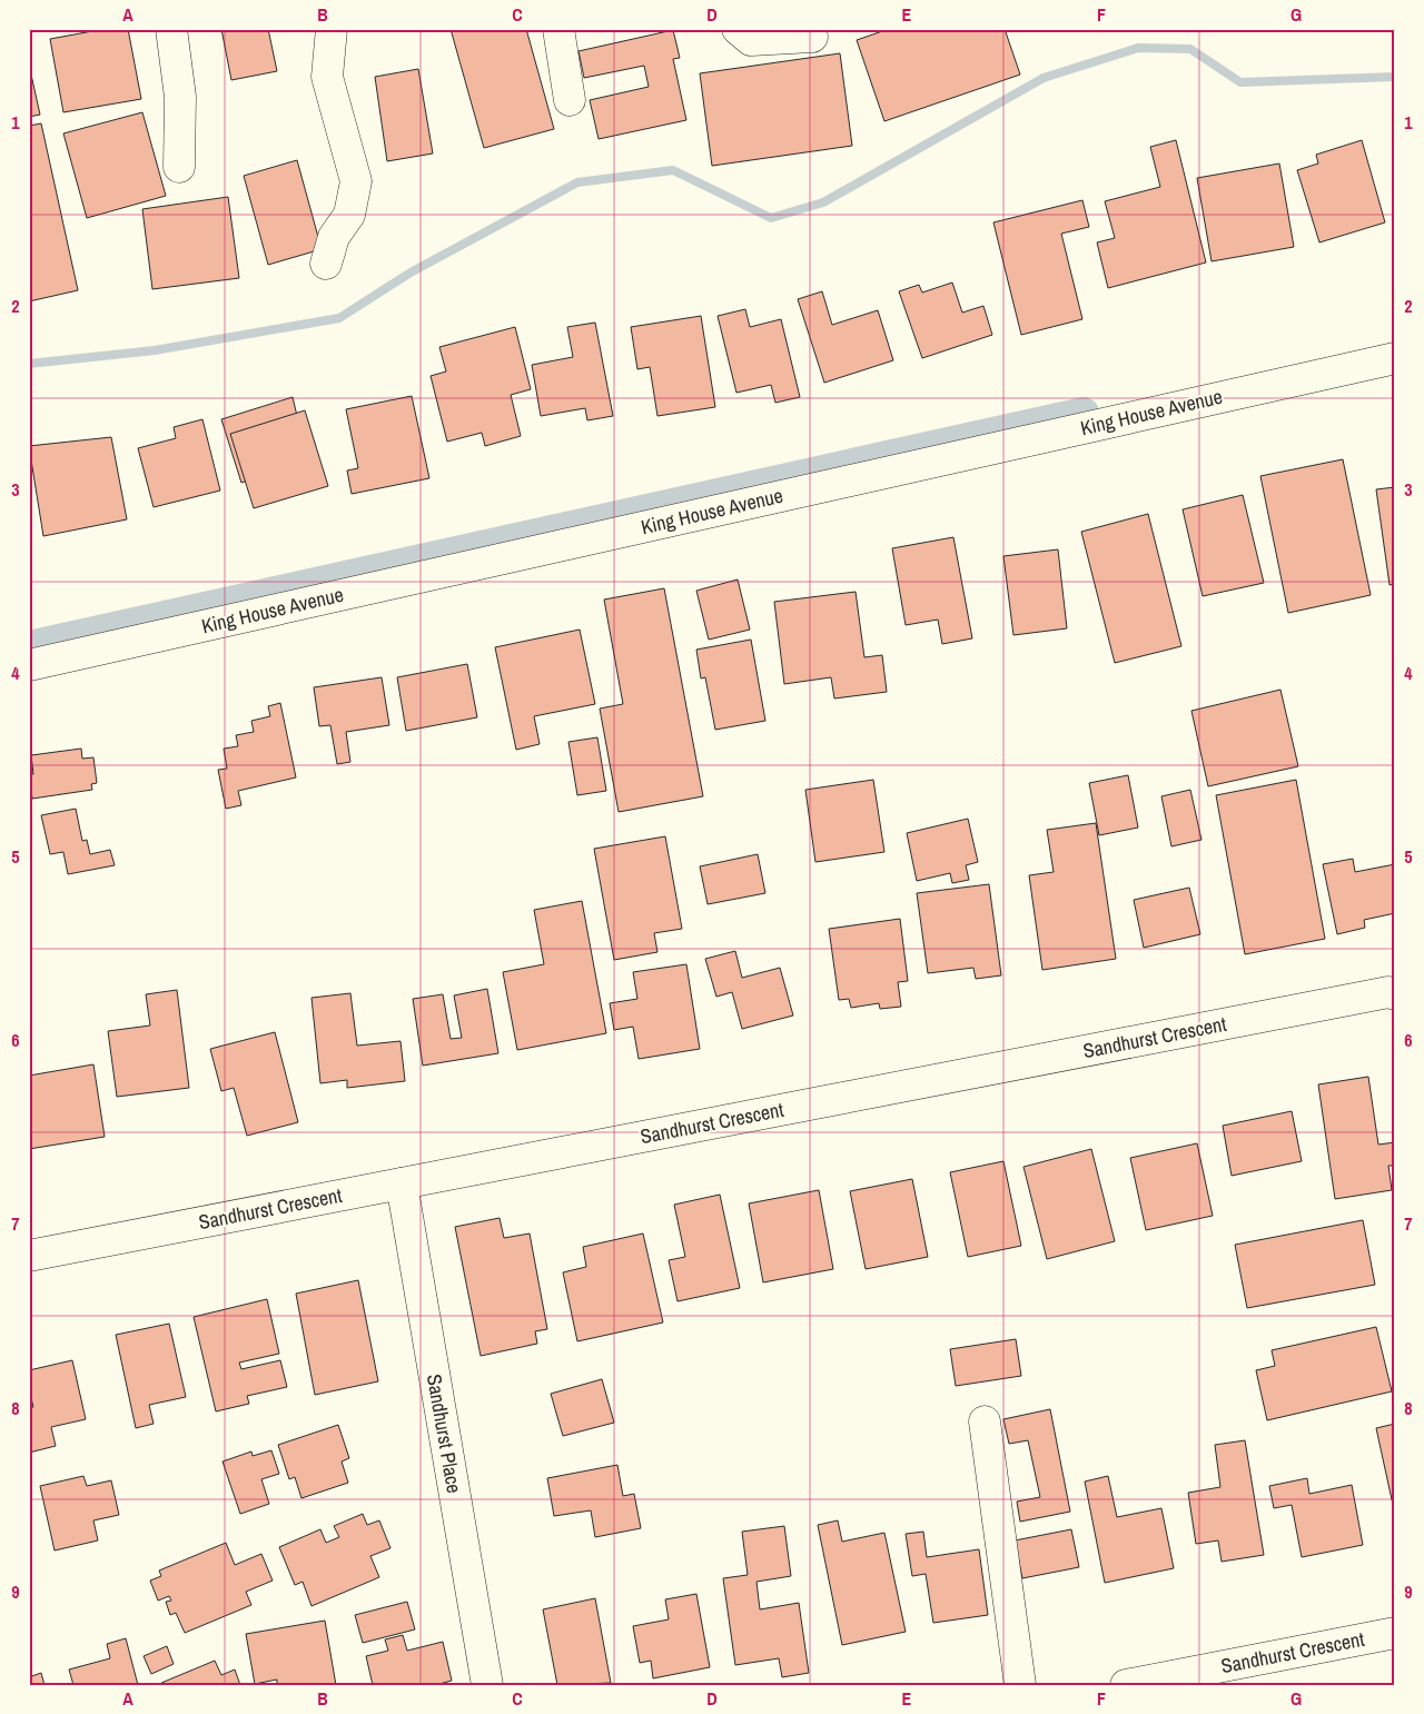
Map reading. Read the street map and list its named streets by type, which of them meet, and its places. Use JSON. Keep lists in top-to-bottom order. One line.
{"streets":{"street":["King House Avenue","Sandhurst Crescent","Sandhurst Place"]},"crossings":[["Sandhurst Crescent","Sandhurst Place"]],"grid":{"columns":["A","B","C","D","E","F","G"],"rows":["1","2","3","4","5","6","7","8","9"]}}
